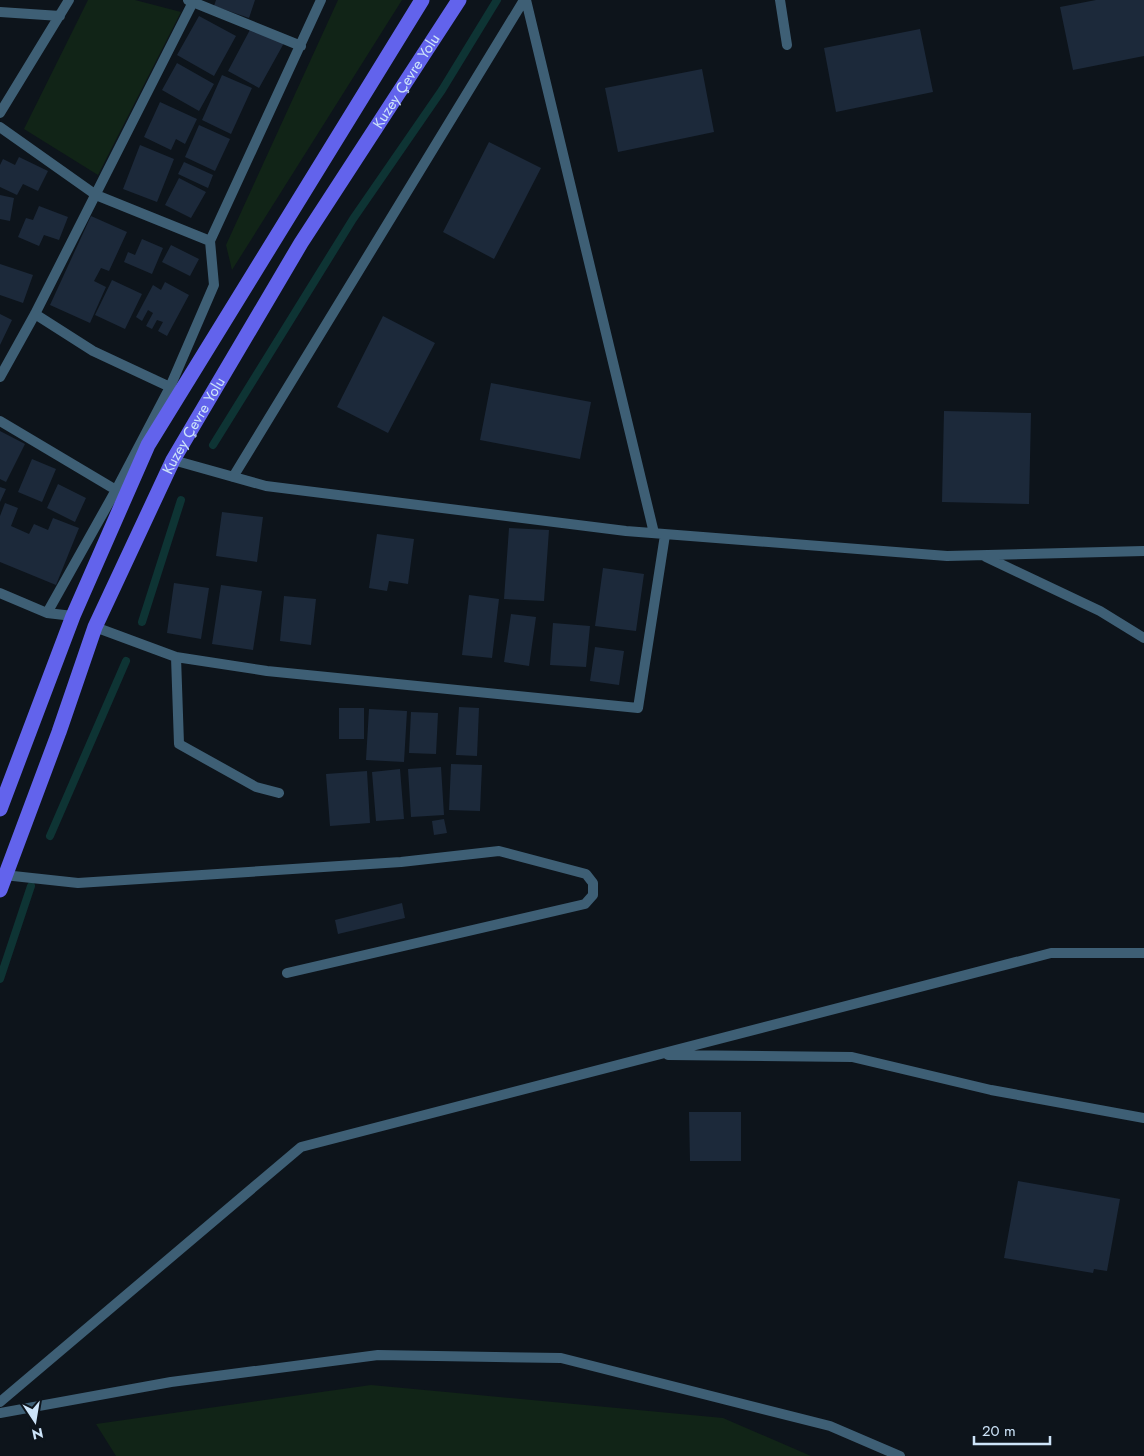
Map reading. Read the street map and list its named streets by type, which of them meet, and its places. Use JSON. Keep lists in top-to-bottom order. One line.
{"streets":{"main road":["Kuzey Çevre Yolu"]},"scale_bar":"20 m","north":"bottom"}
